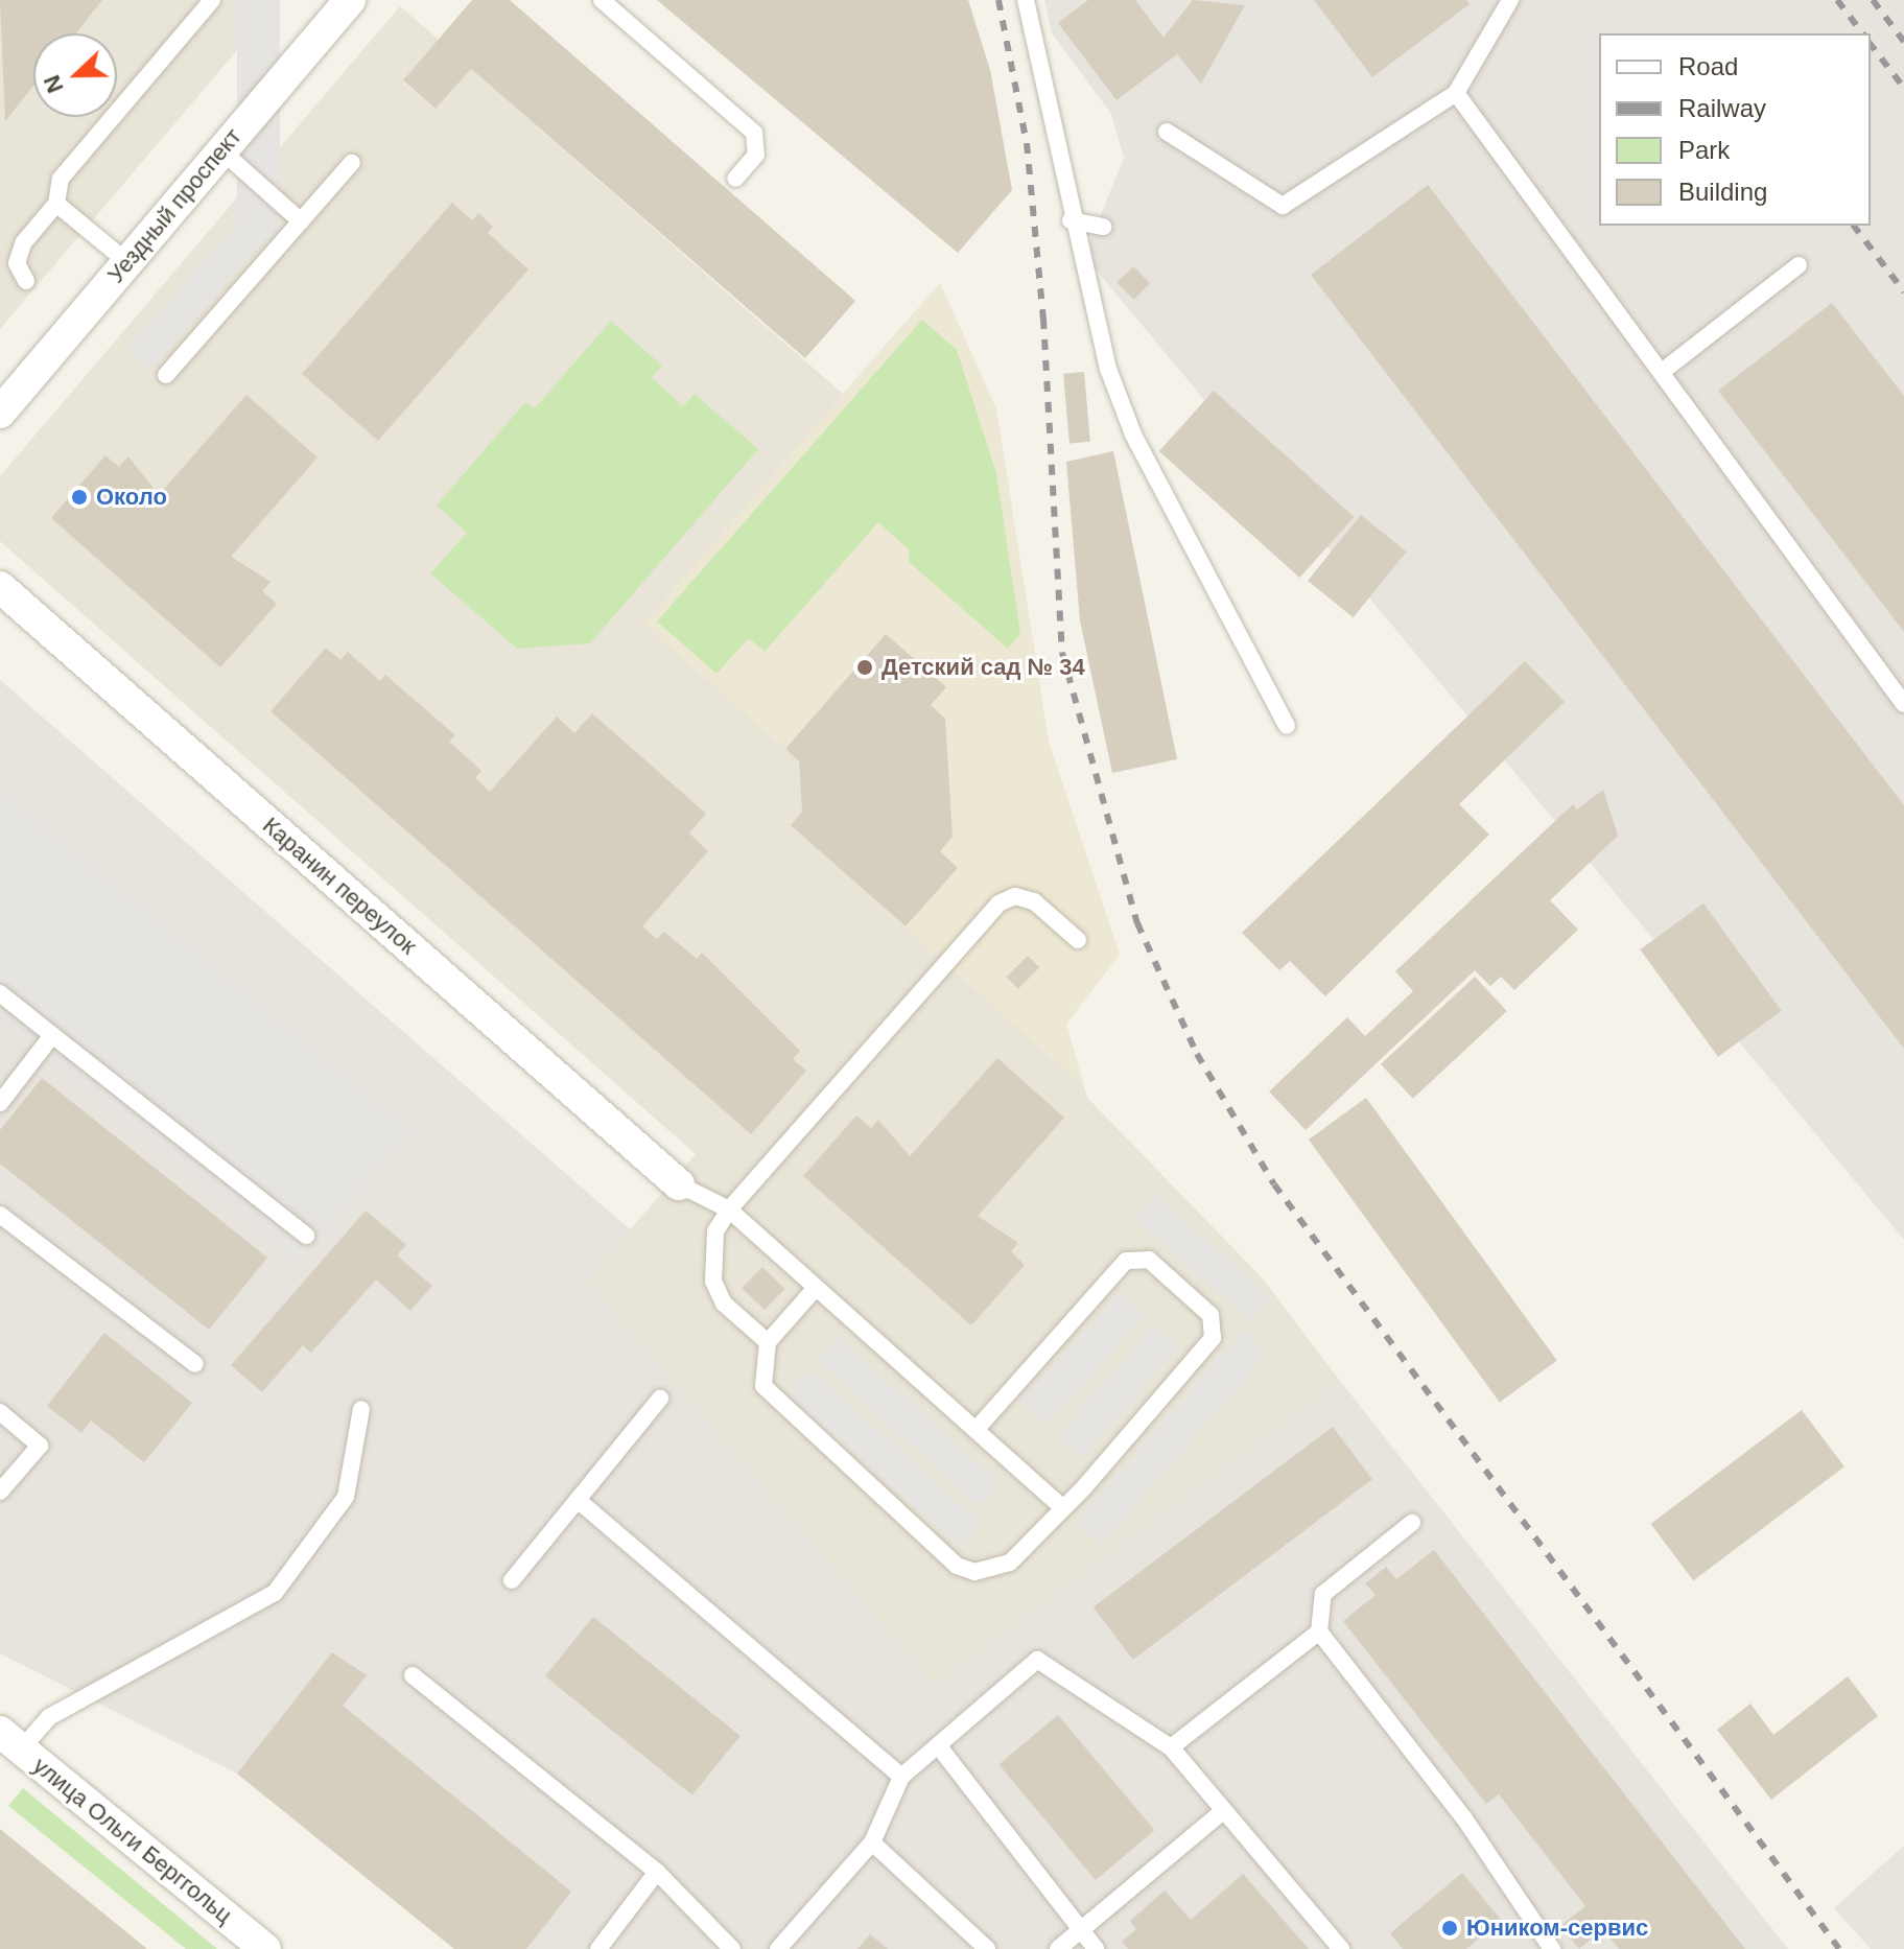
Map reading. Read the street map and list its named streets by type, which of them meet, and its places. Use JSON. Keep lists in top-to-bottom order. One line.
{"streets":{"street":["Уездный проспект","Каранин переулок","улица Ольги Берггольц"]},"places":["Около","Детский сад № 34","Юником-сервис"],"legend":["Road","Railway","Park","Building"],"north":"left"}
